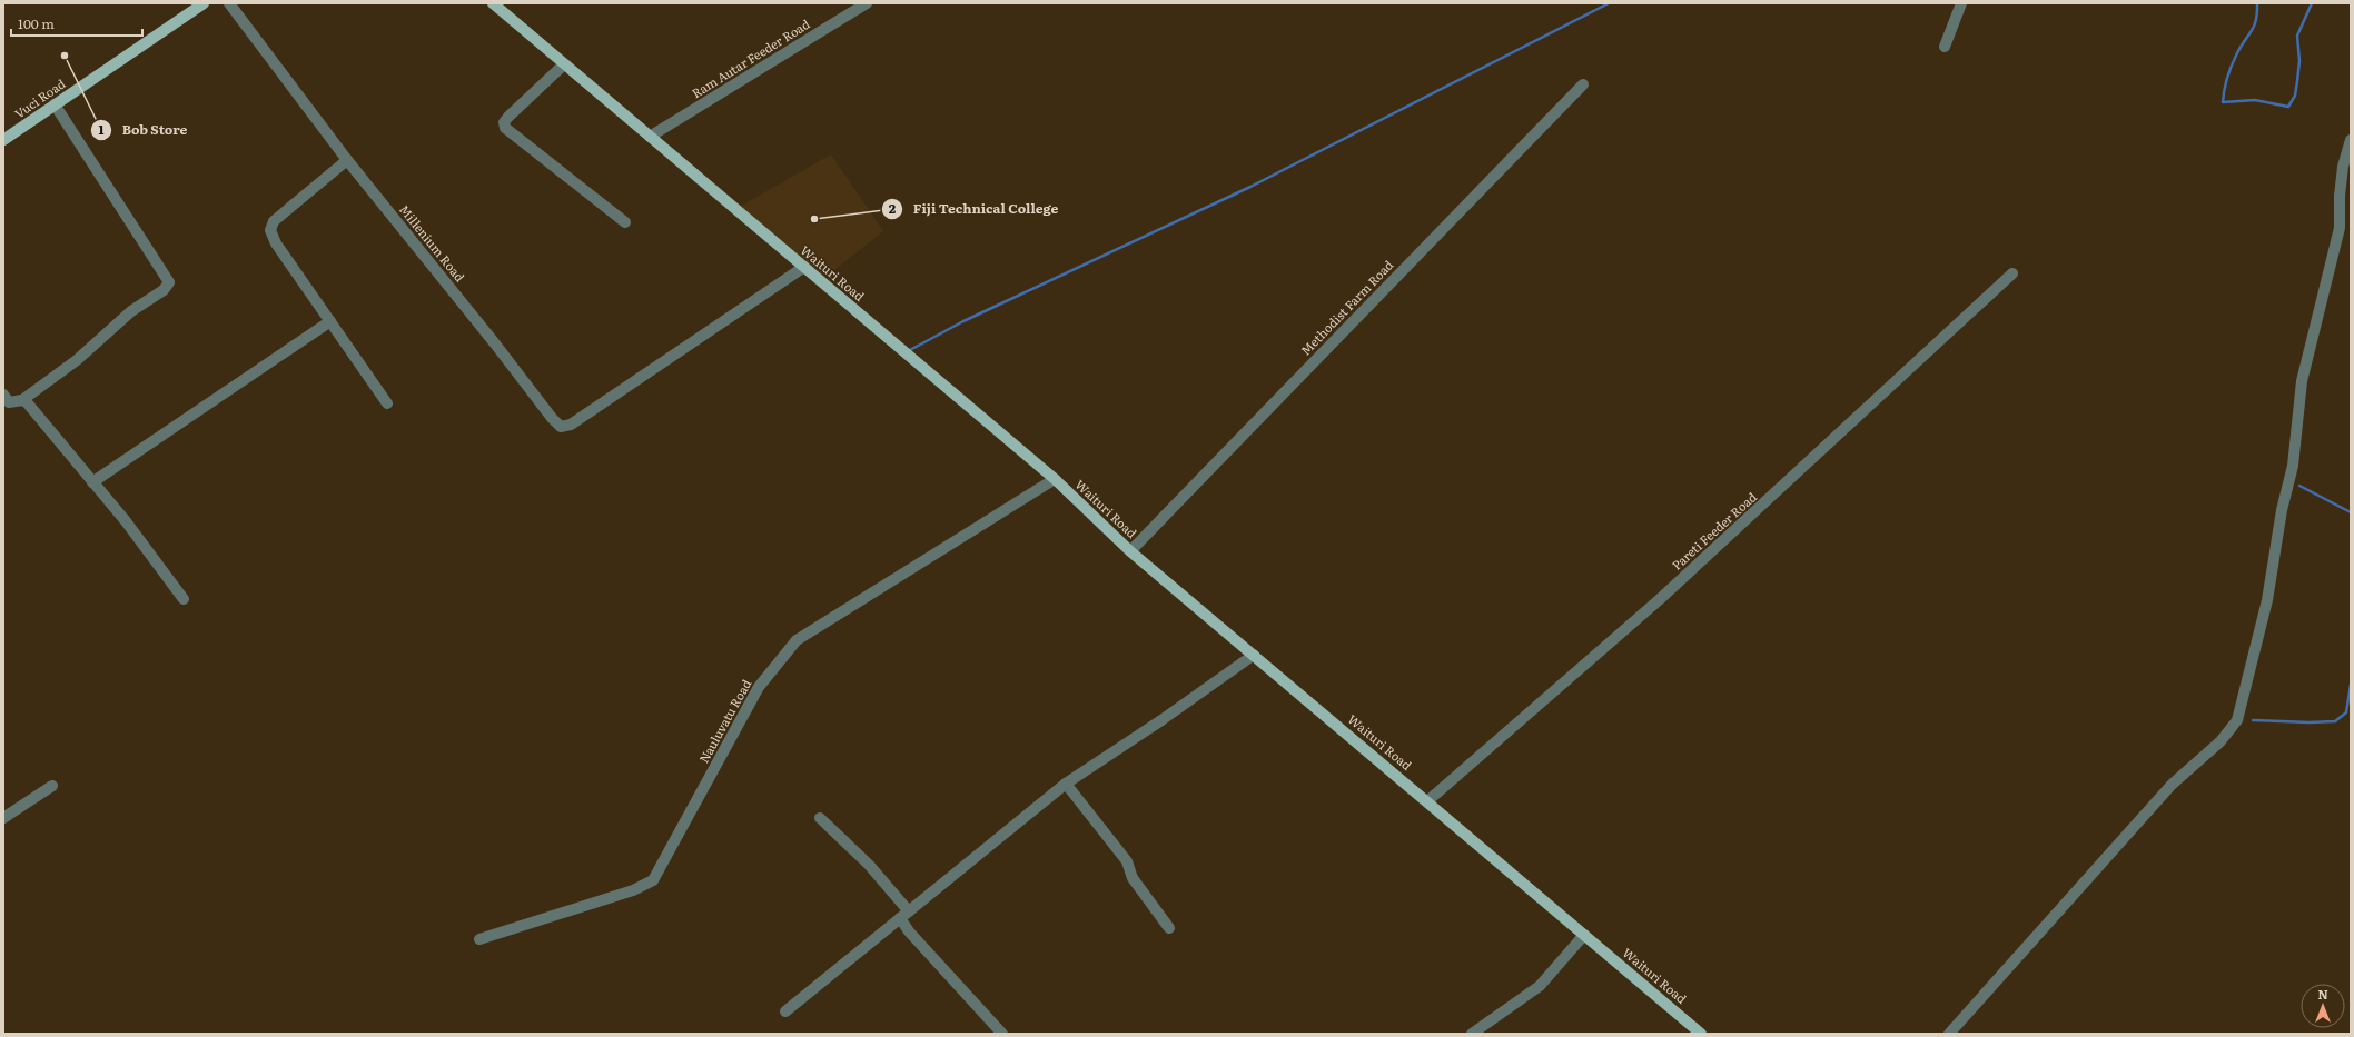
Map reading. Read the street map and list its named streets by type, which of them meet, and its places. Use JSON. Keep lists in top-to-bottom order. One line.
{"streets":{"main road":["Vuci Road","Waituri Road"],"street":["Ram Autar Feeder Road","Millenium Road","Methodist Farm Road","Pareti Feeder Road","Nauluvatu Road"]},"crossings":[["Ram Autar Feeder Road","Waituri Road"],["Millenium Road","Waituri Road"],["Waituri Road","Methodist Farm Road"],["Waituri Road","Pareti Feeder Road"],["Waituri Road","Nauluvatu Road"]],"places":["Bob Store","Fiji Technical College"],"scale_bar":"100 m","north":"top"}
